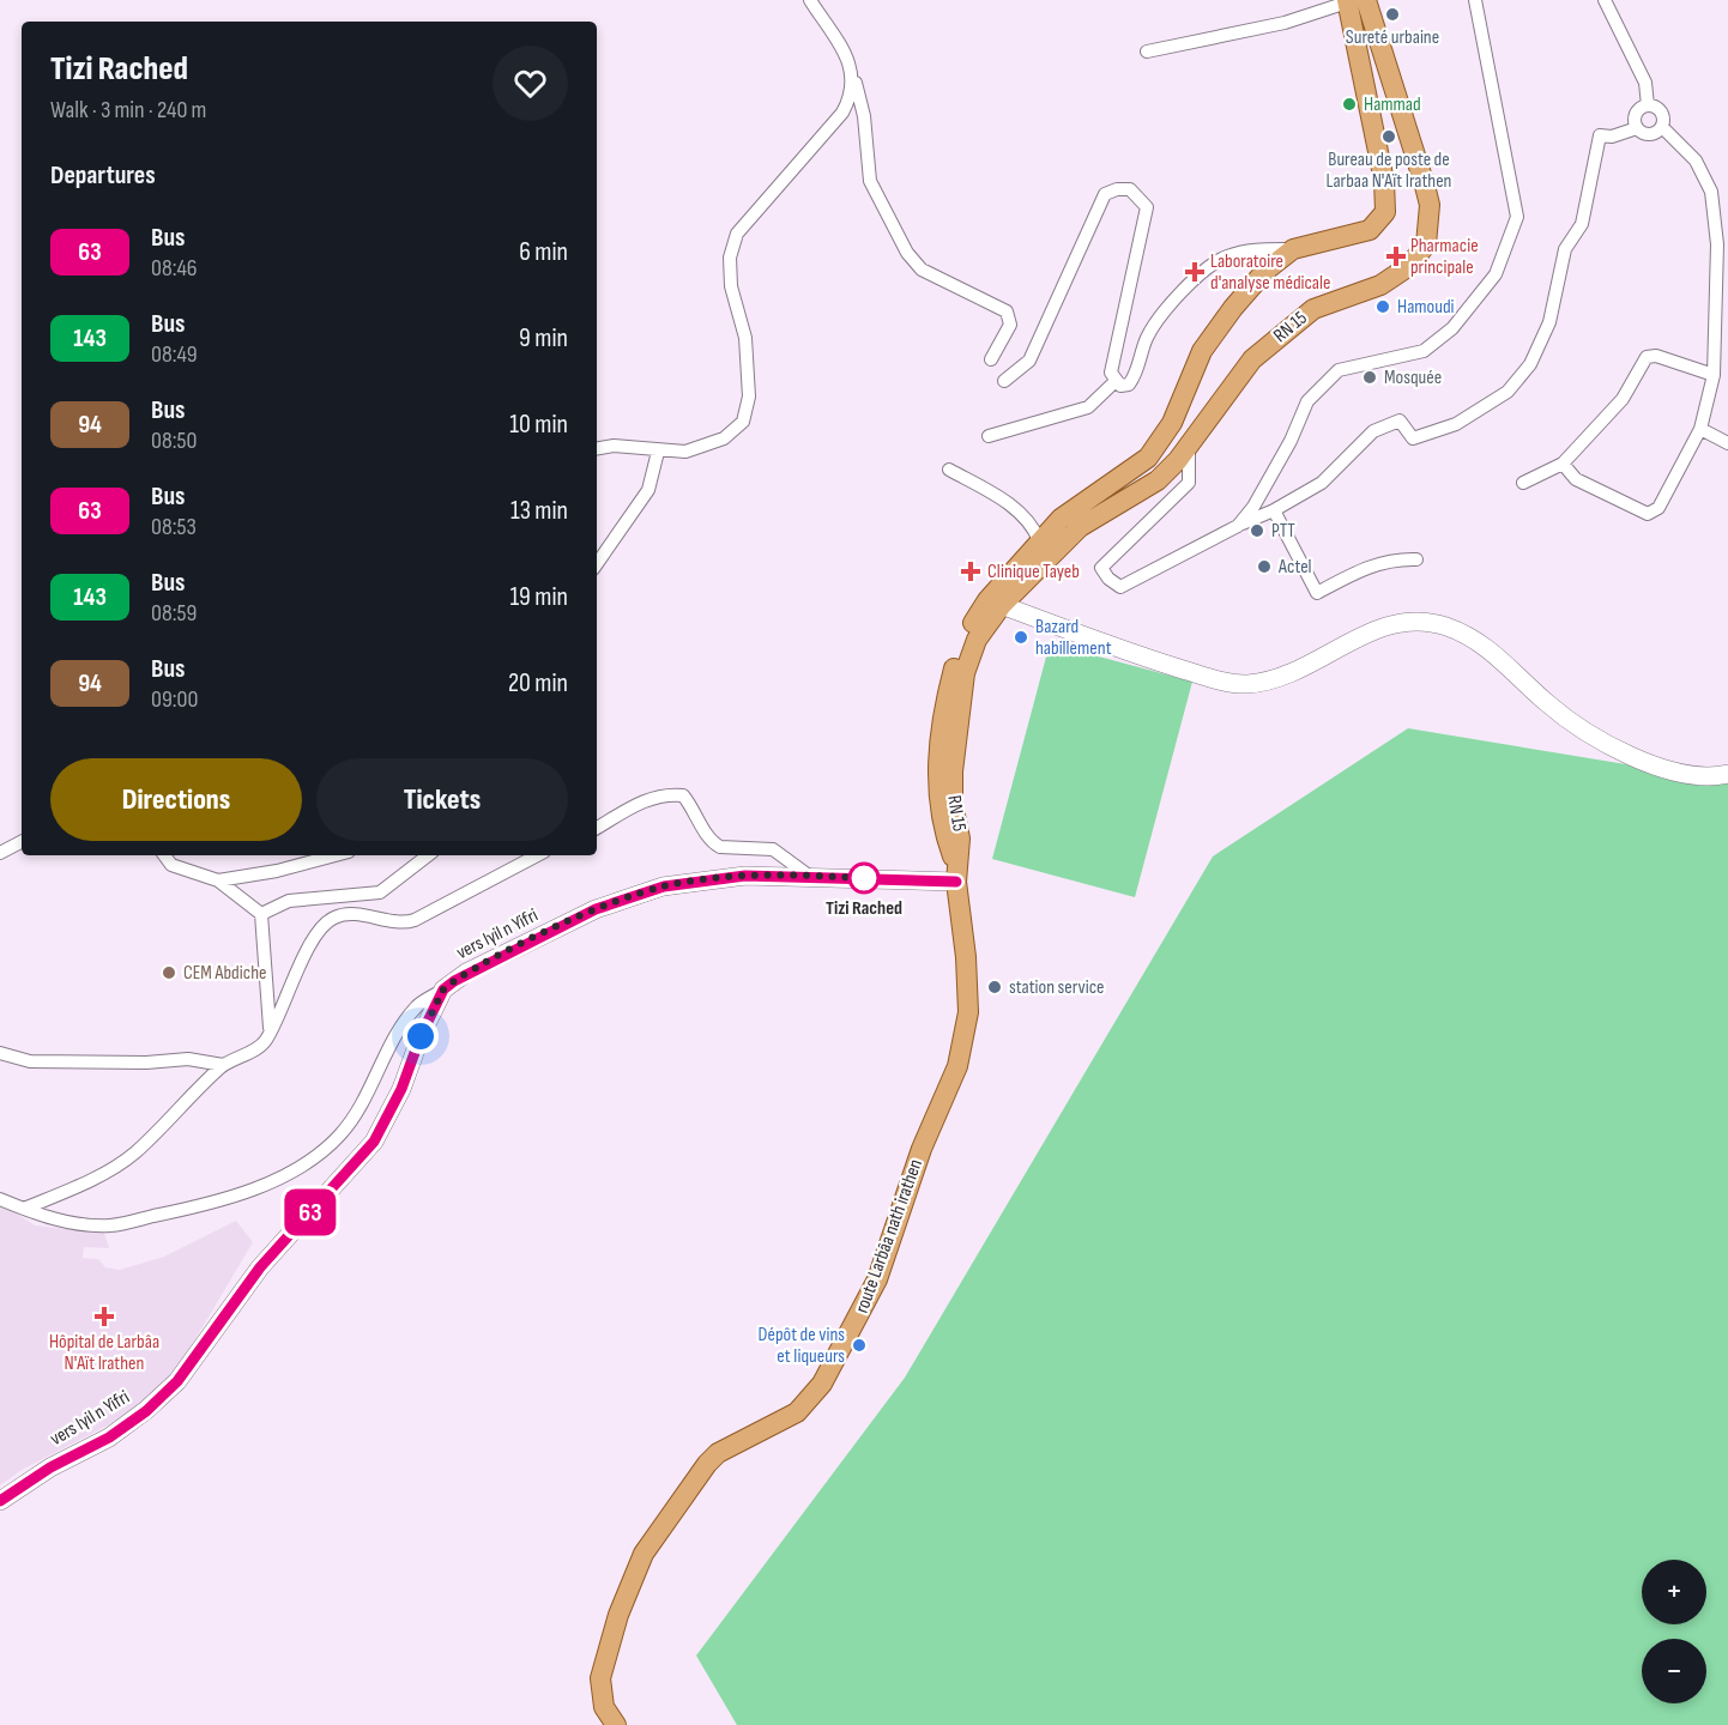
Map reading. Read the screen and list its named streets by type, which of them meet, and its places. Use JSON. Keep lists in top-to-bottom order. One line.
{"streets":{"main road":["RN 15","vers Iγil n Yifri","route Larbâa nath irathen"]},"crossings":[["RN 15","vers Iγil n Yifri"],["RN 15","route Larbâa nath irathen"],["vers Iγil n Yifri","route Larbâa nath irathen"]],"places":{"other":["Sureté urbaine","Hammad","Bureau de poste de Larbaa N'Aït Irathen","Hamoudi","Mosquée","PTT","Actel","Bazard habillement","Tizi Rached","CEM Abdiche","station service","Dépôt de vins et liqueurs"],"health":["Pharmacie principale","Laboratoire d'analyse médicale","Clinique Tayeb","Hôpital de Larbâa N'Aït Irathen"]},"lines":["bus line 63"],"page":{"on_map":"63","heading":[["Tizi Rached","Walk · 3 min · 240 m"],"Departures"],"list":[{"mark":"63","name":"Bus","note":"08:46","value":"6 min"},{"mark":"143","name":"Bus","note":"08:49","value":"9 min"},{"mark":"94","name":"Bus","note":"08:50","value":"10 min"},{"mark":"63","name":"Bus","note":"08:53","value":"13 min"},{"mark":"143","name":"Bus","note":"08:59","value":"19 min"},{"mark":"94","name":"Bus","note":"09:00","value":"20 min"}],"buttons":["Directions","Tickets"],"map_buttons":["+","−"]}}
